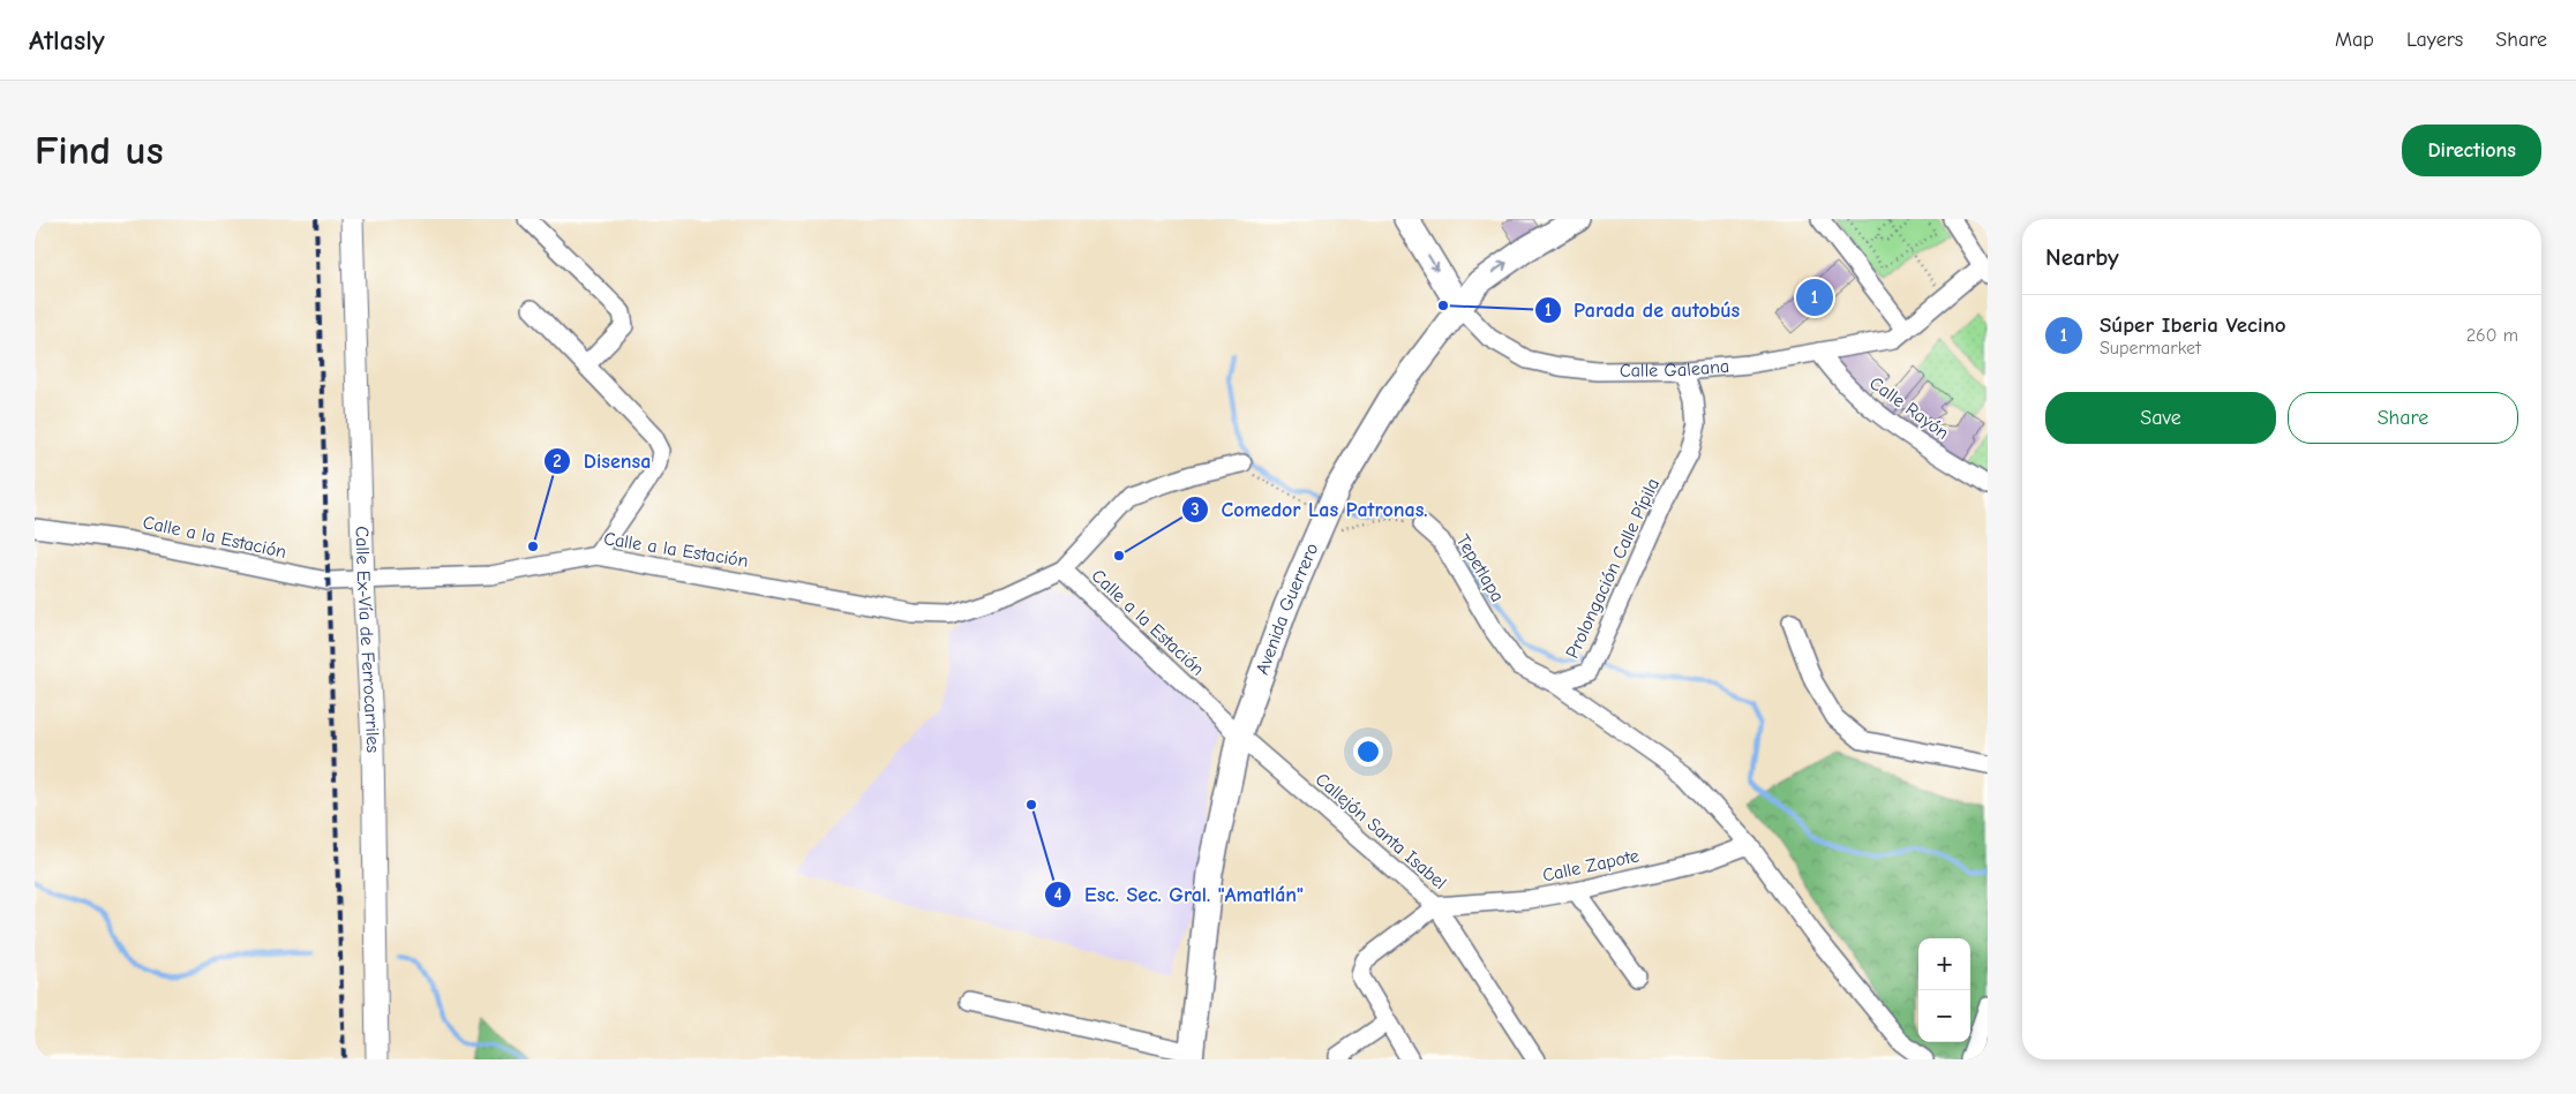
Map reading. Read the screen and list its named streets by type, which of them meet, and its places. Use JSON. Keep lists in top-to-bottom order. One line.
{"streets":{"main road":["Calle Galeana","Avenida Guerrero"],"street":["Calle Rayón","Calle a la Estación","Tepetlapa","Prolongación Calle Pípila","Calle Ex-Vía de Ferrocarriles","Callejón Santa Isabel","Calle Zapote"]},"crossings":[["Calle Galeana","Calle Rayón"],["Calle Galeana","Prolongación Calle Pípila"],["Calle Galeana","Avenida Guerrero"],["Calle a la Estación","Avenida Guerrero"],["Calle a la Estación","Calle Ex-Vía de Ferrocarriles"],["Calle a la Estación","Callejón Santa Isabel"],["Tepetlapa","Prolongación Calle Pípila"],["Avenida Guerrero","Callejón Santa Isabel"],["Callejón Santa Isabel","Calle Zapote"]],"places":["Parada de autobús","Disensa","Comedor Las Patronas.","Esc. Sec. Gral. \"Amatlán\""],"page":{"header":"Atlasly","nav":["Map","Layers","Share"],"buttons":["Directions",["Save","Share"]],"title":"Find us","heading":"Nearby","pins":"1","list":[{"mark":"1","name":"Súper Iberia Vecino","note":"Supermarket","value":"260 m"}],"map_buttons":["+","−"]}}
